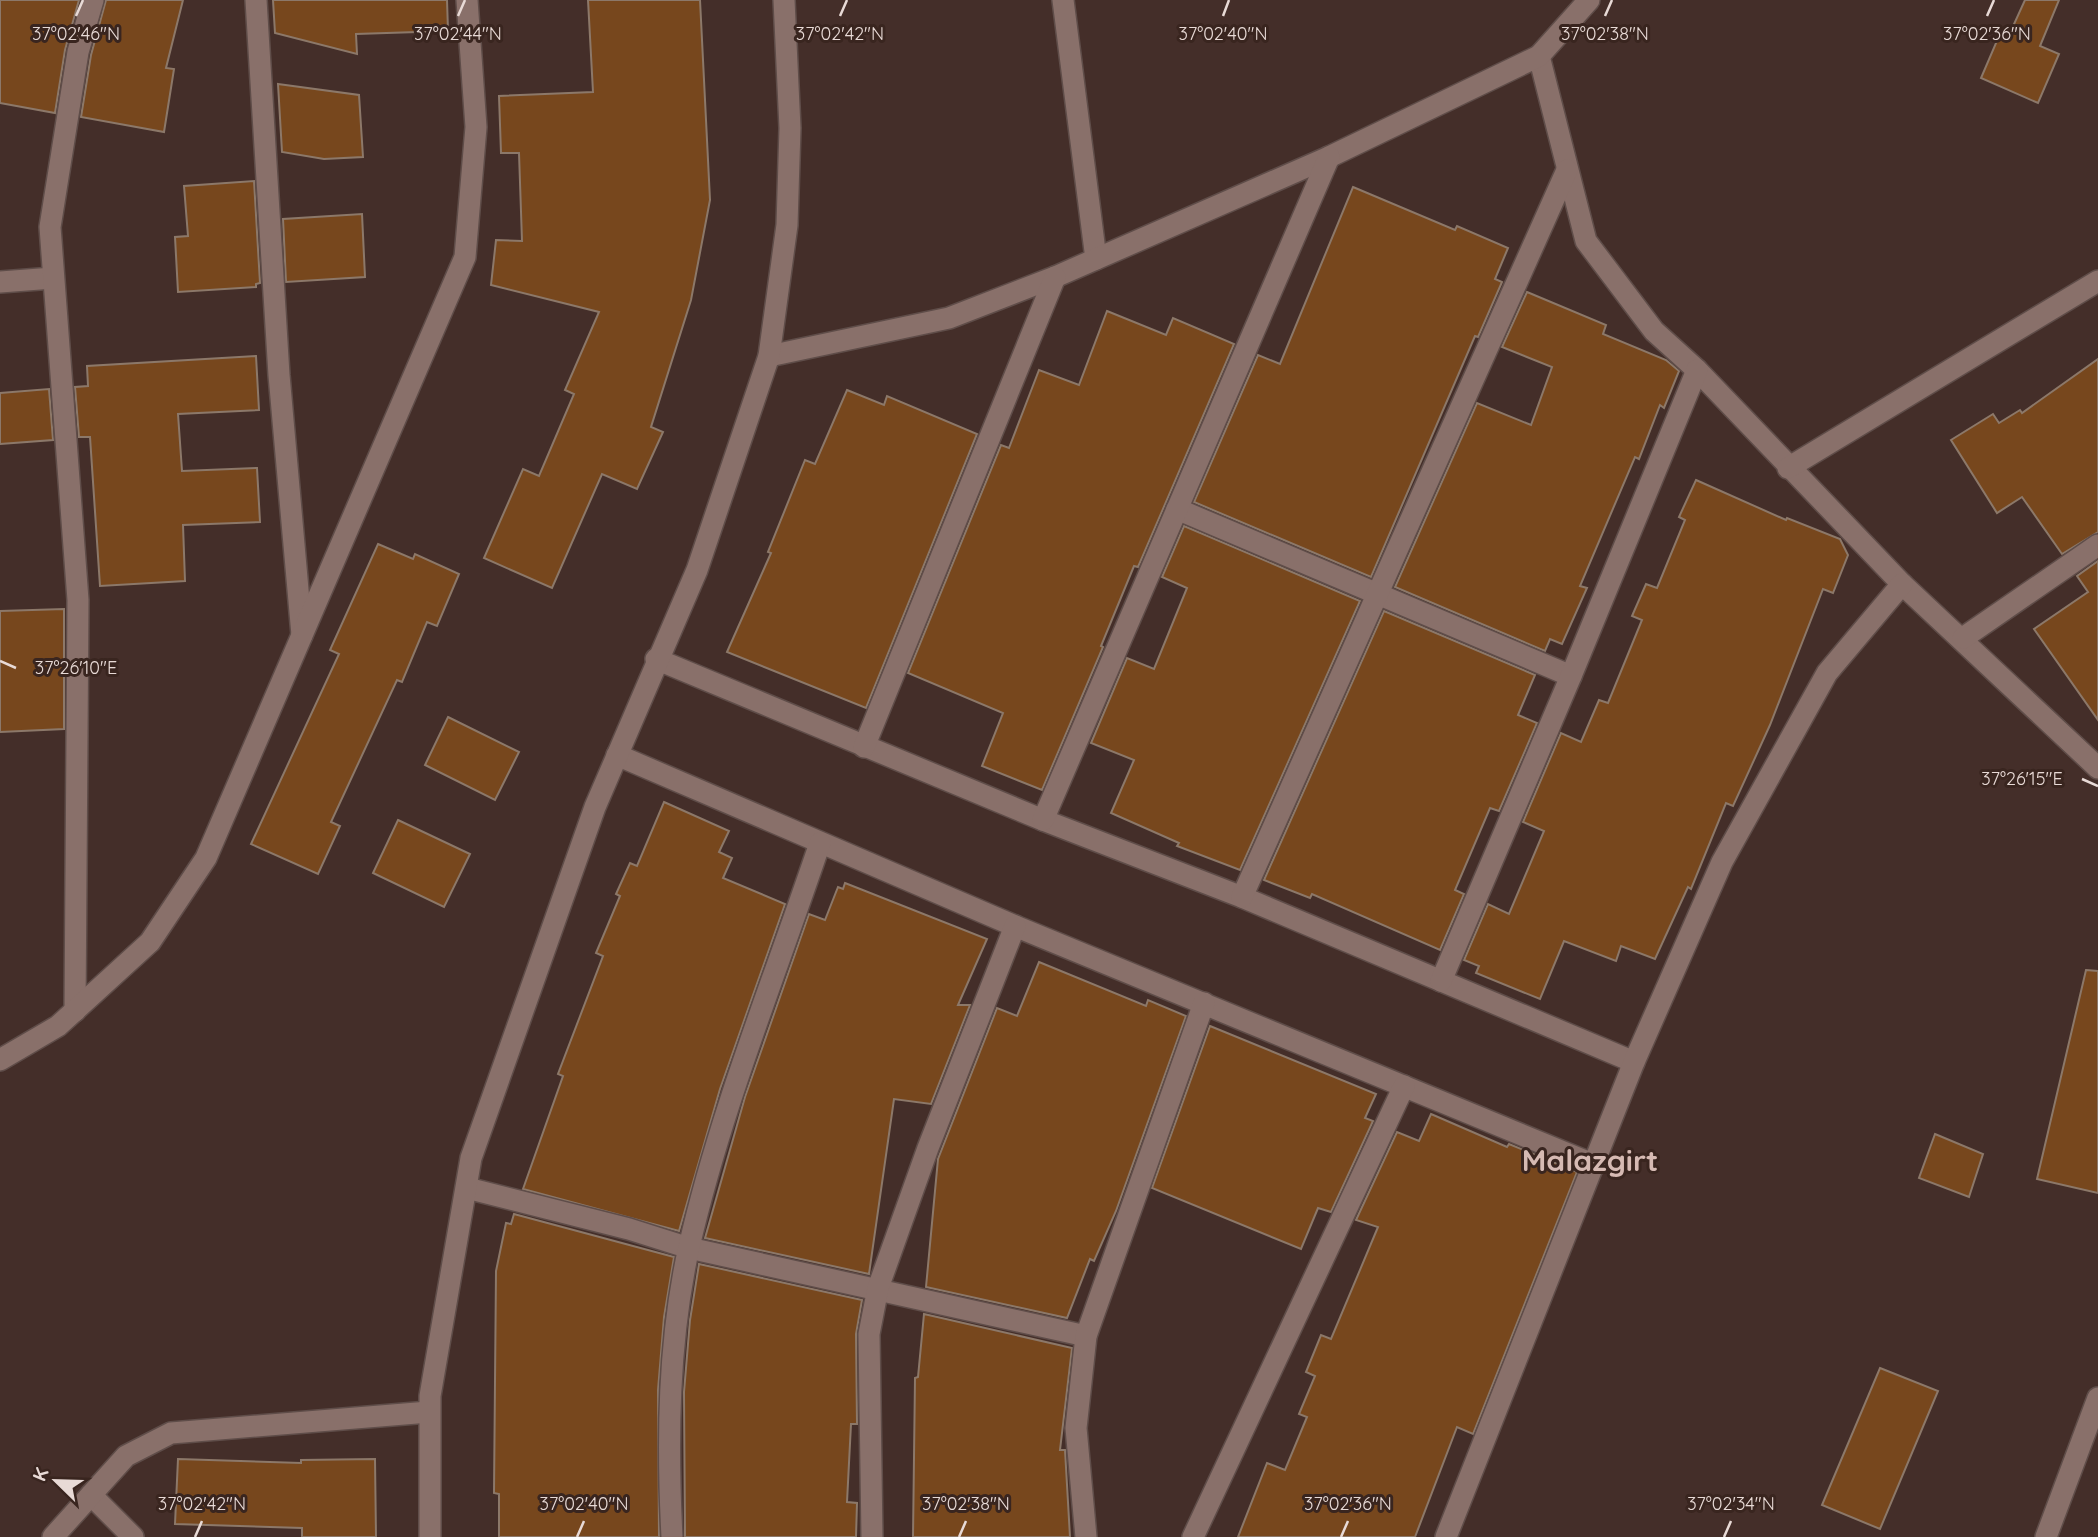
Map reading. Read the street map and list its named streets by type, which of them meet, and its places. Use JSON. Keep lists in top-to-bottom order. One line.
{"districts":["Malazgirt"],"north":"top left","coordinates":["37°02'42\"N","37°02'40\"N","37°02'36\"N","37°02'46\"N","37°02'44\"N","37°02'38\"N","37°26'10\"E","37°26'15\"E","37°02'34\"N"]}
